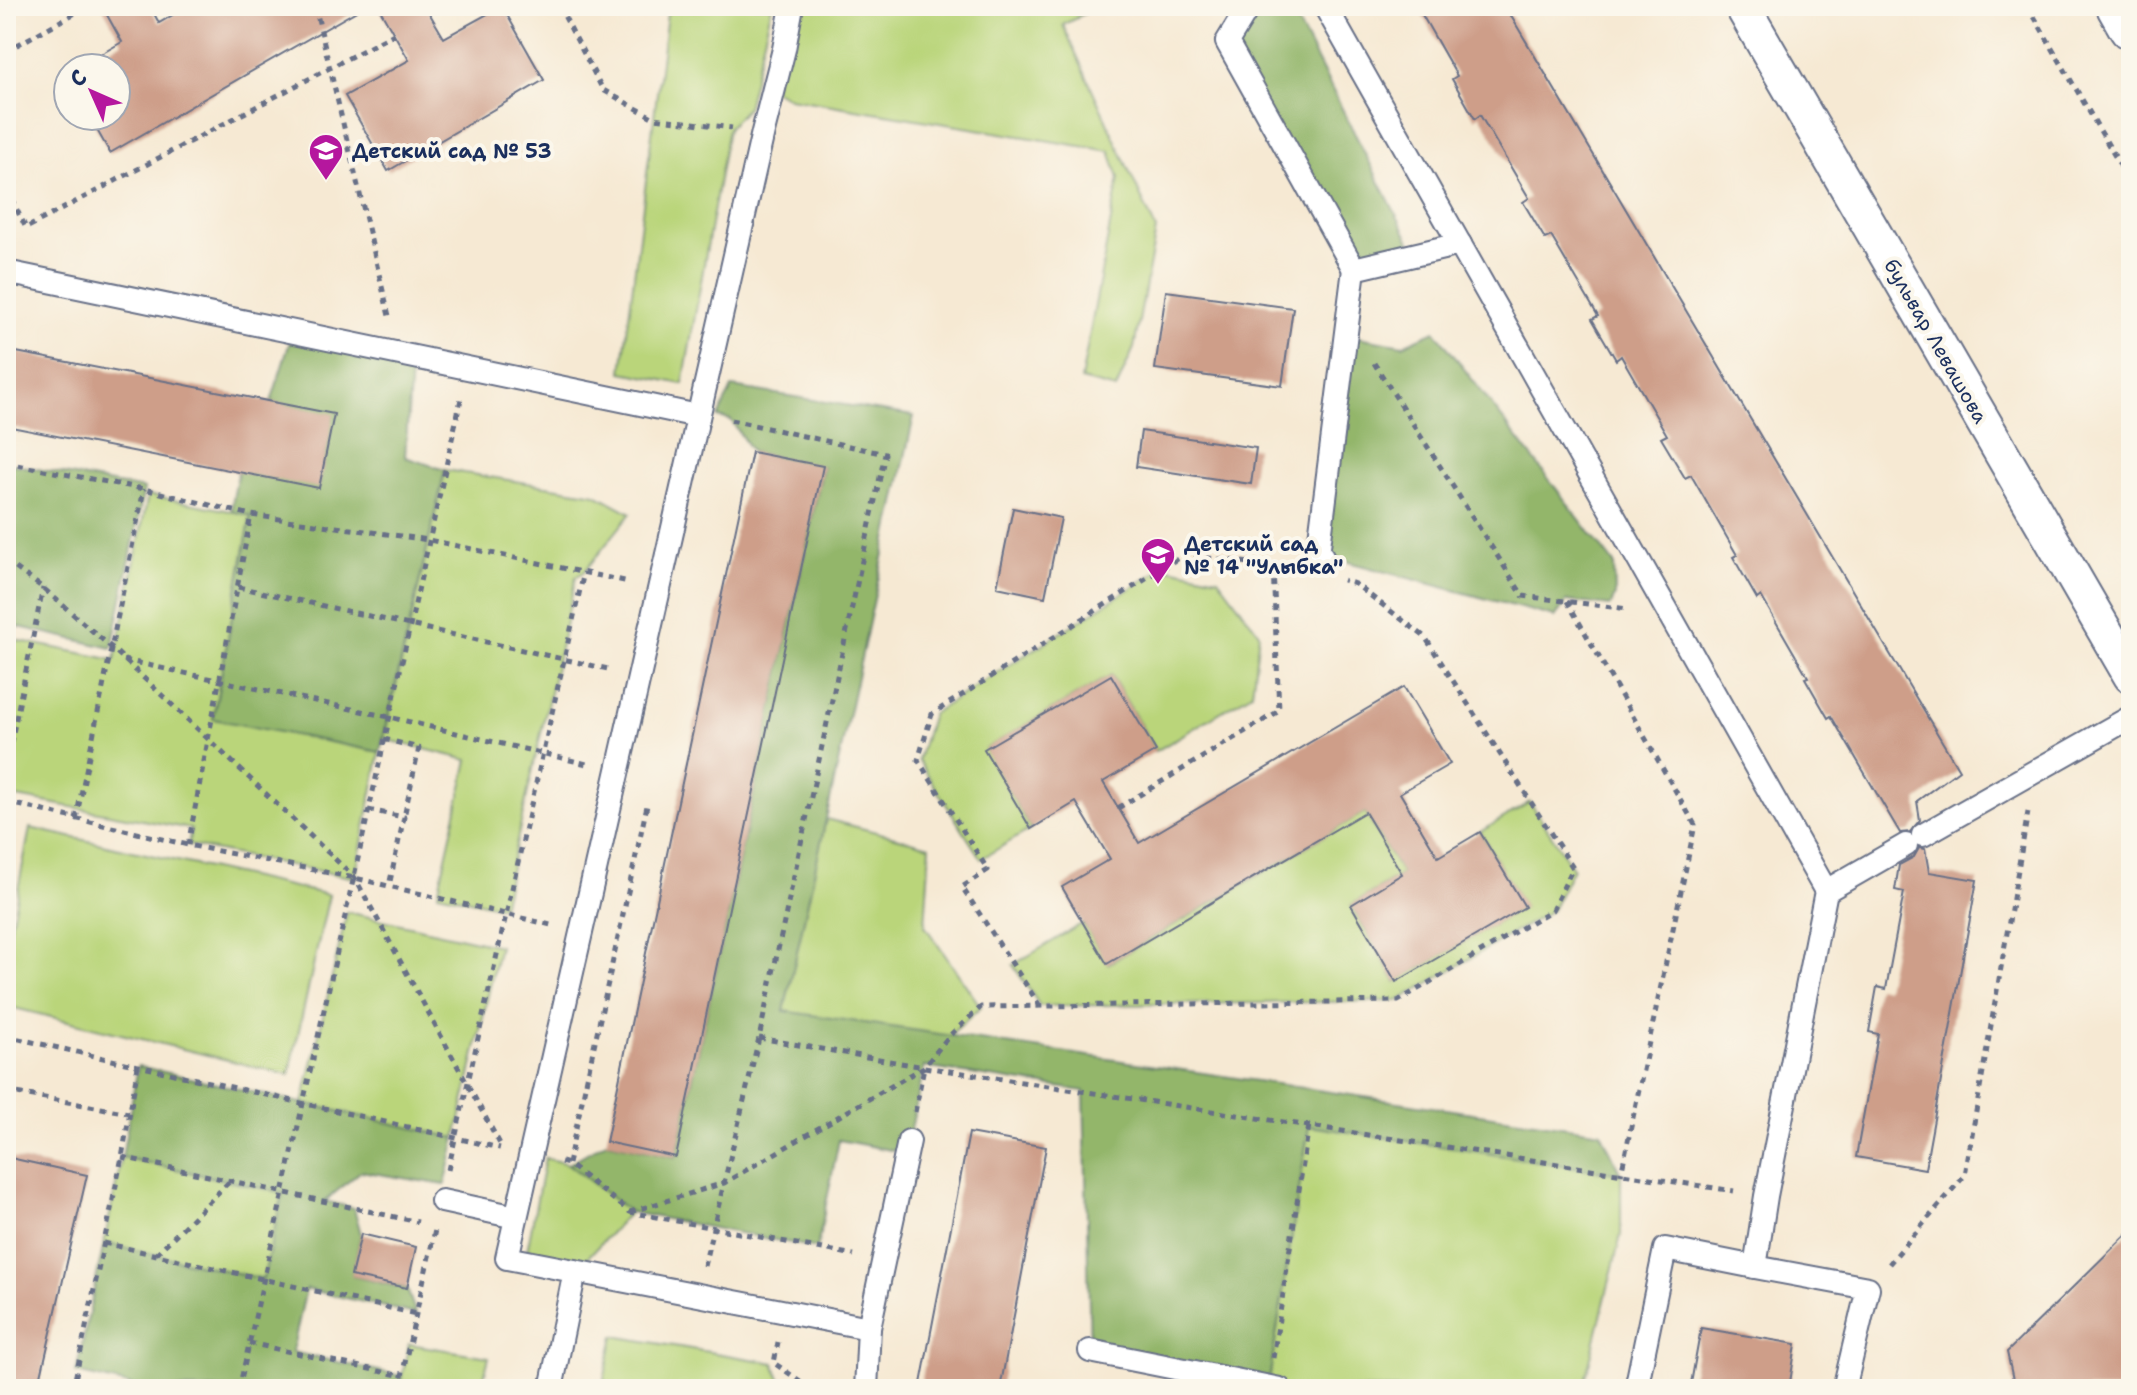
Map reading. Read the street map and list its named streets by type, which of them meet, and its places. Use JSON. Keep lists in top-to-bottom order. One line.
{"streets":{"street":["бульвар Левашова"]},"places":{"school or university":["Детский сад № 53","Детский сад № 14 \"Улыбка\""]},"north":"top left"}
